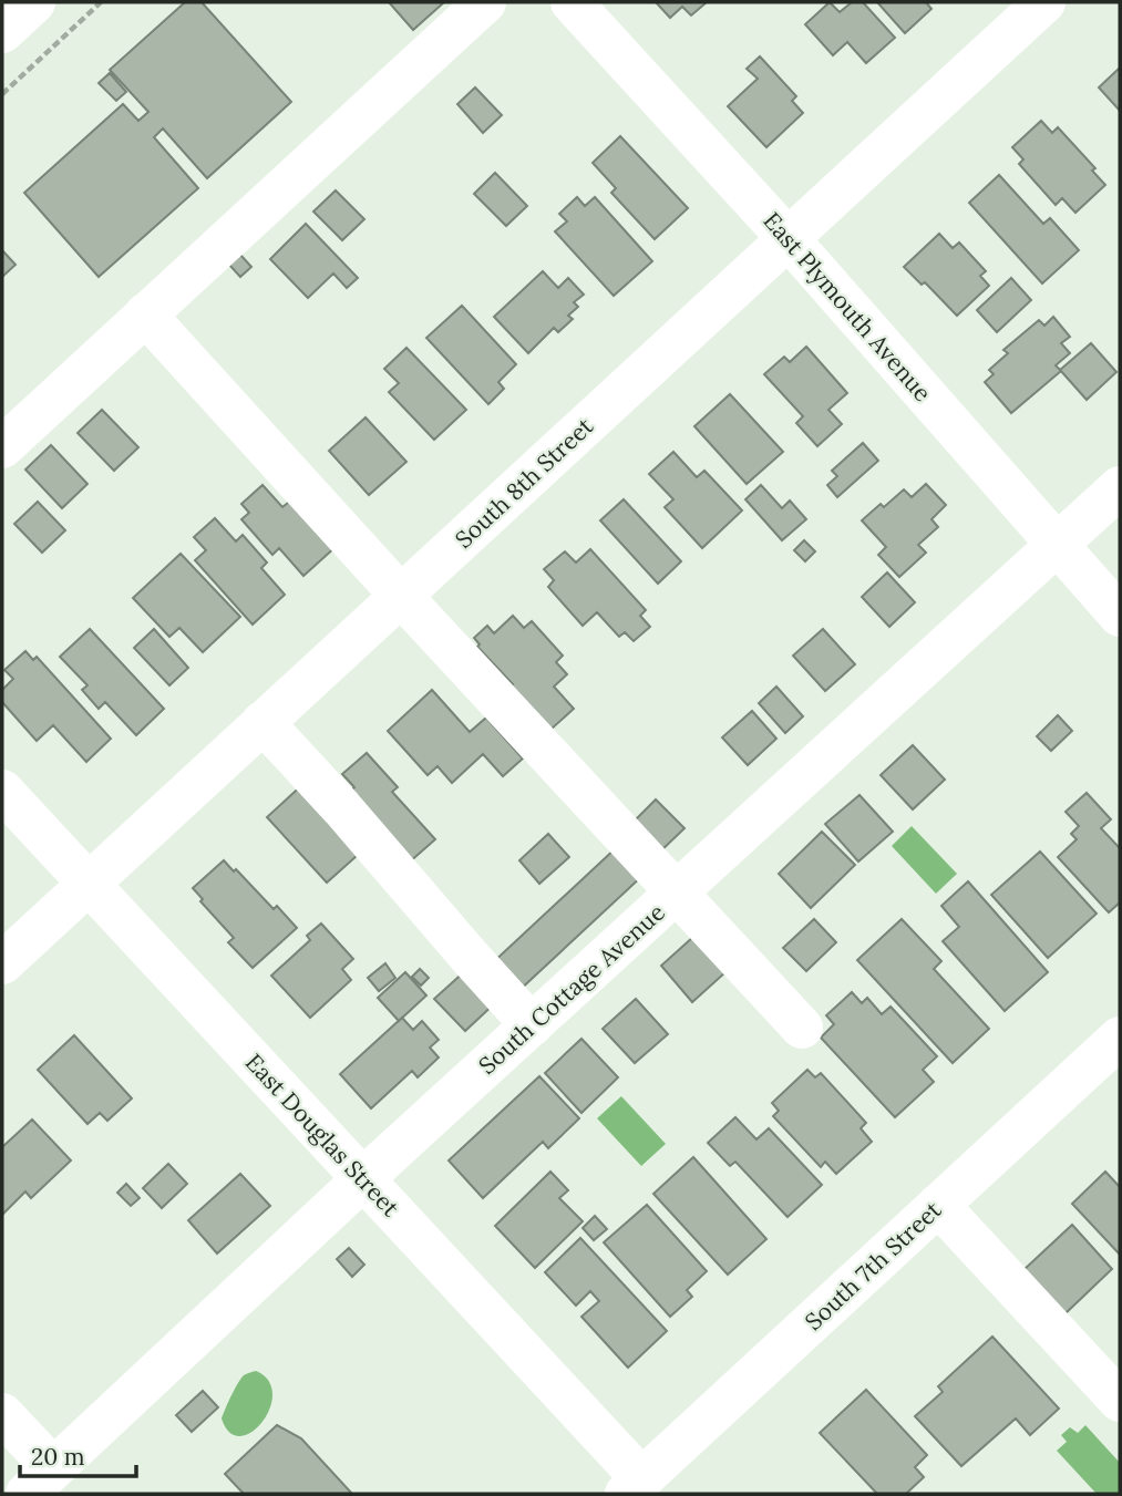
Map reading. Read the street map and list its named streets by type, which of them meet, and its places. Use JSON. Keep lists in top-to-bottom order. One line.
{"streets":{"street":["East Plymouth Avenue","South 8th Street","South Cottage Avenue","East Douglas Street","South 7th Street"]},"crossings":[["East Plymouth Avenue","South 8th Street"],["East Plymouth Avenue","South Cottage Avenue"],["South 8th Street","East Douglas Street"],["South Cottage Avenue","East Douglas Street"],["East Douglas Street","South 7th Street"]],"scale_bar":"20 m"}
